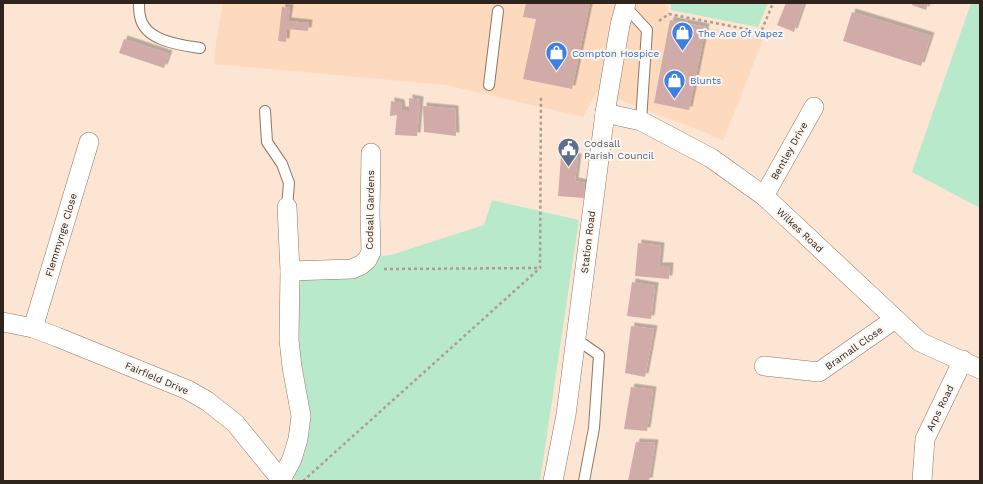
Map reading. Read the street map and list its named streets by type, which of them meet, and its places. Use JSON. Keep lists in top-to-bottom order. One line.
{"streets":{"street":["Bentley Drive","Codsall Gardens","Wilkes Road","Flemmynge Close","Station Road","Bramall Close","Fairfield Drive","Arps Road"]},"crossings":[["Bentley Drive","Wilkes Road"],["Wilkes Road","Station Road"],["Wilkes Road","Bramall Close"],["Wilkes Road","Arps Road"],["Flemmynge Close","Fairfield Drive"]],"places":{"shop":["The Ace Of Vapez","Compton Hospice","Blunts"],"public building":["Codsall Parish Council"]}}
